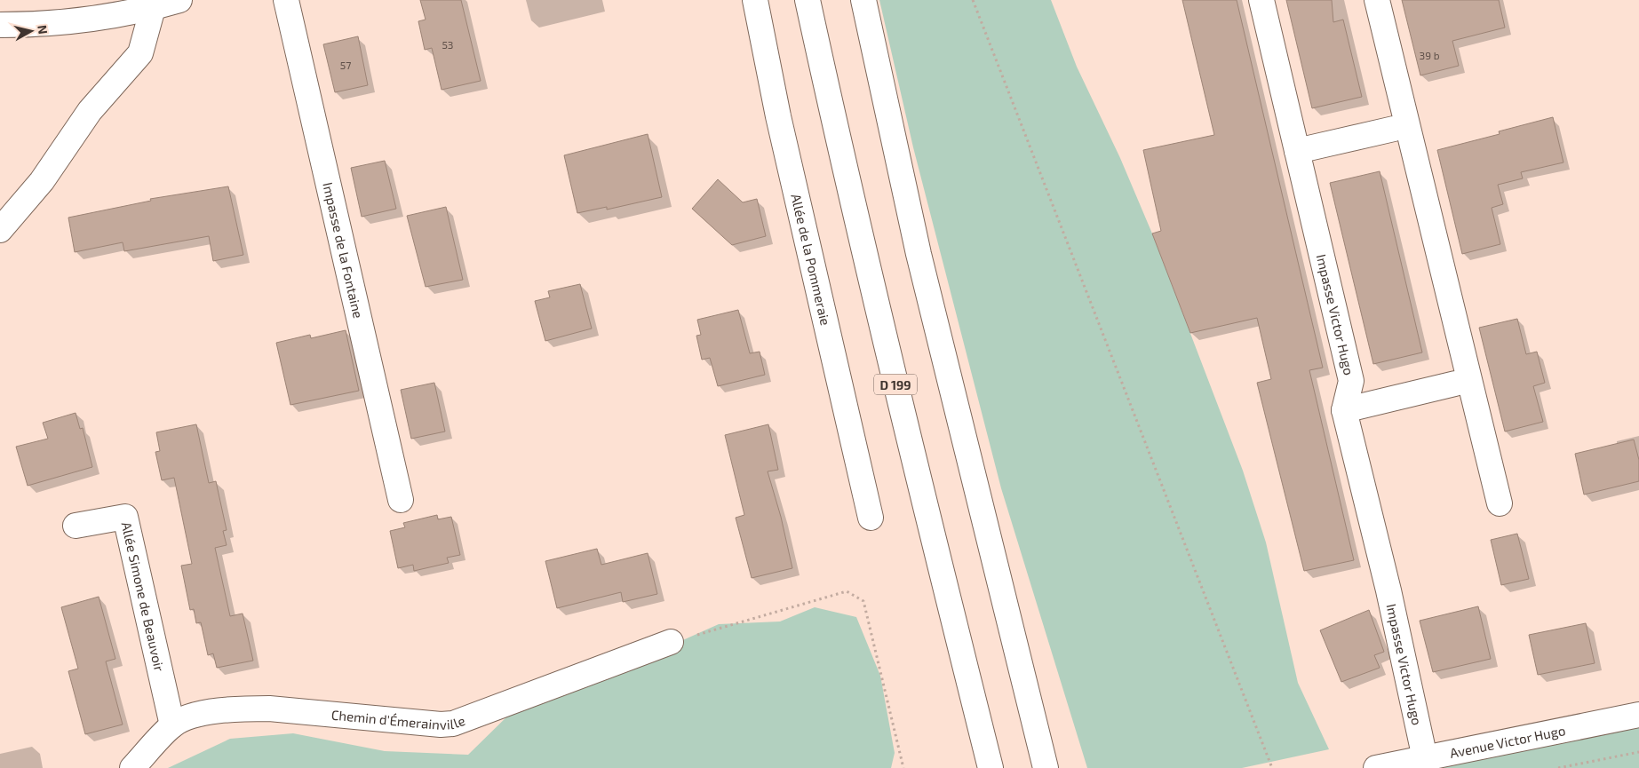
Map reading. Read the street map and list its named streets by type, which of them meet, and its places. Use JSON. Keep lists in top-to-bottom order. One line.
{"streets":{"main road":["Impasse de la Fontaine","Allée de la Pommeraie","Impasse Victor Hugo","D 199","Allée Simone de Beauvoir","Chemin d'Émerainville","Avenue Victor Hugo"]},"crossings":[["Impasse Victor Hugo","Avenue Victor Hugo"],["Allée Simone de Beauvoir","Chemin d'Émerainville"]],"house_numbers":["53","39 b","57"],"north":"right"}
